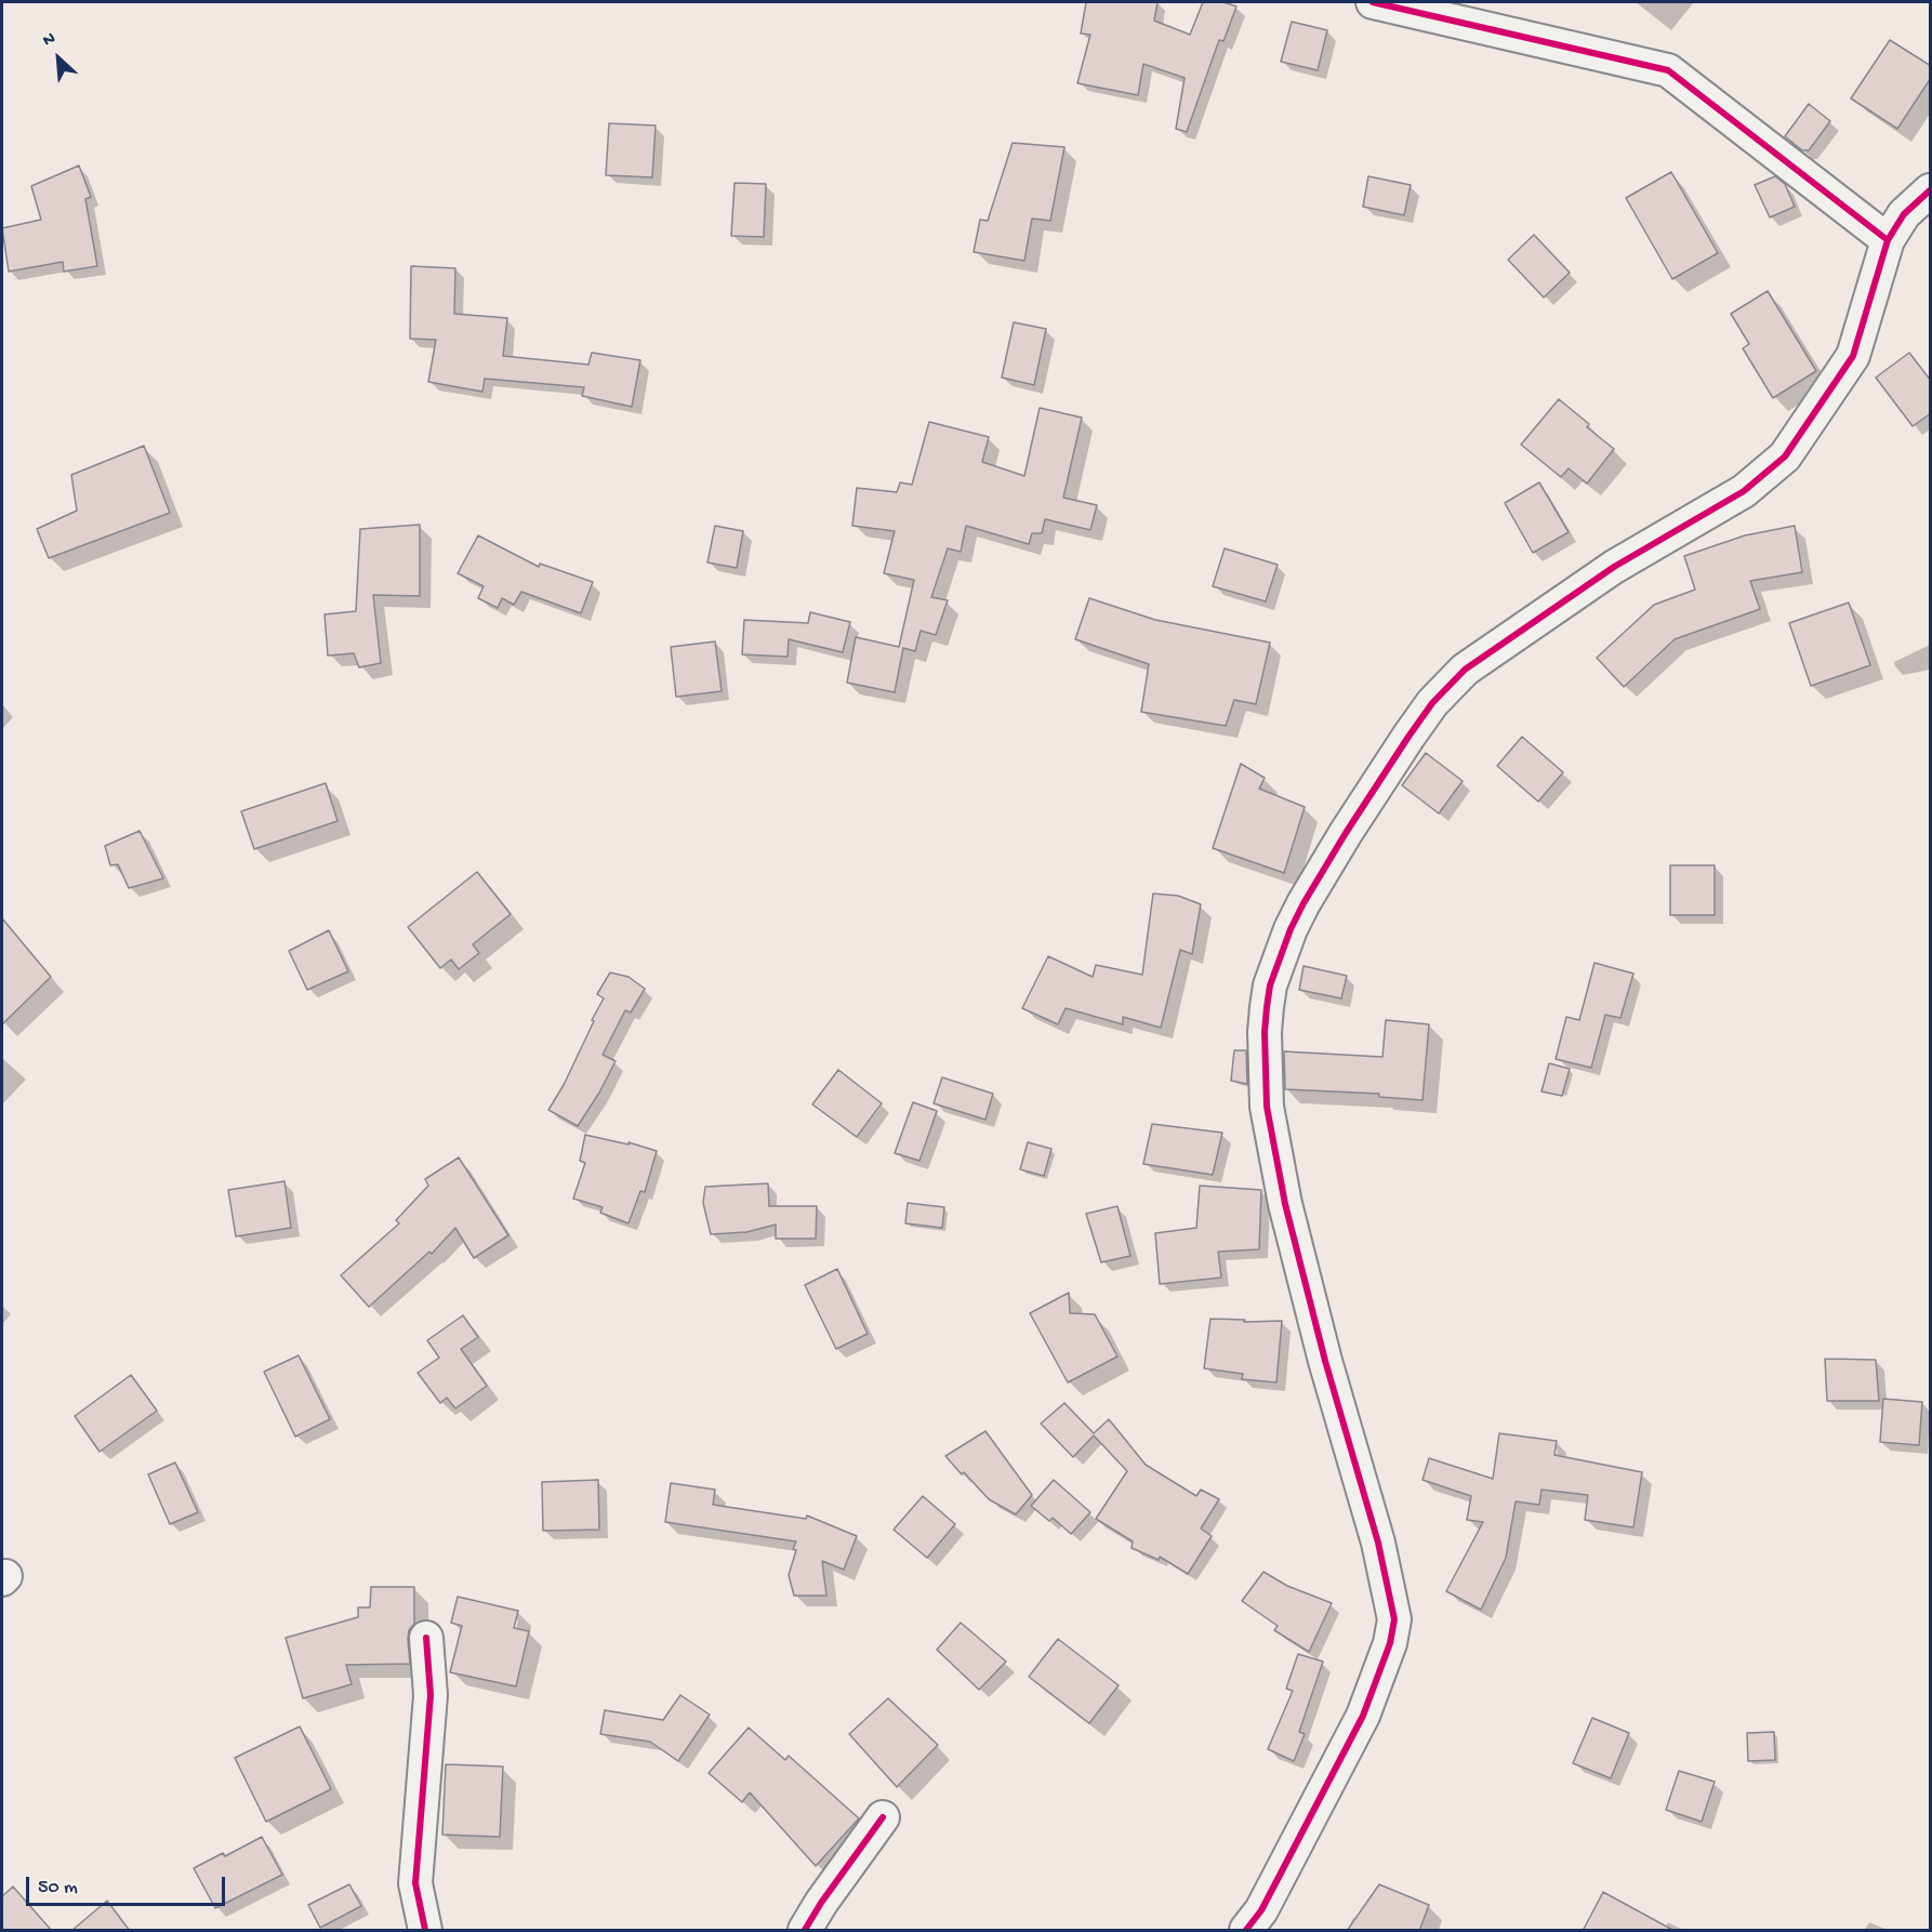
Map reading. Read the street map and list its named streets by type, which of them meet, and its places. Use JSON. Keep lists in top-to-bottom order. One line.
{"scale_bar":"50 m","north":"top left"}
